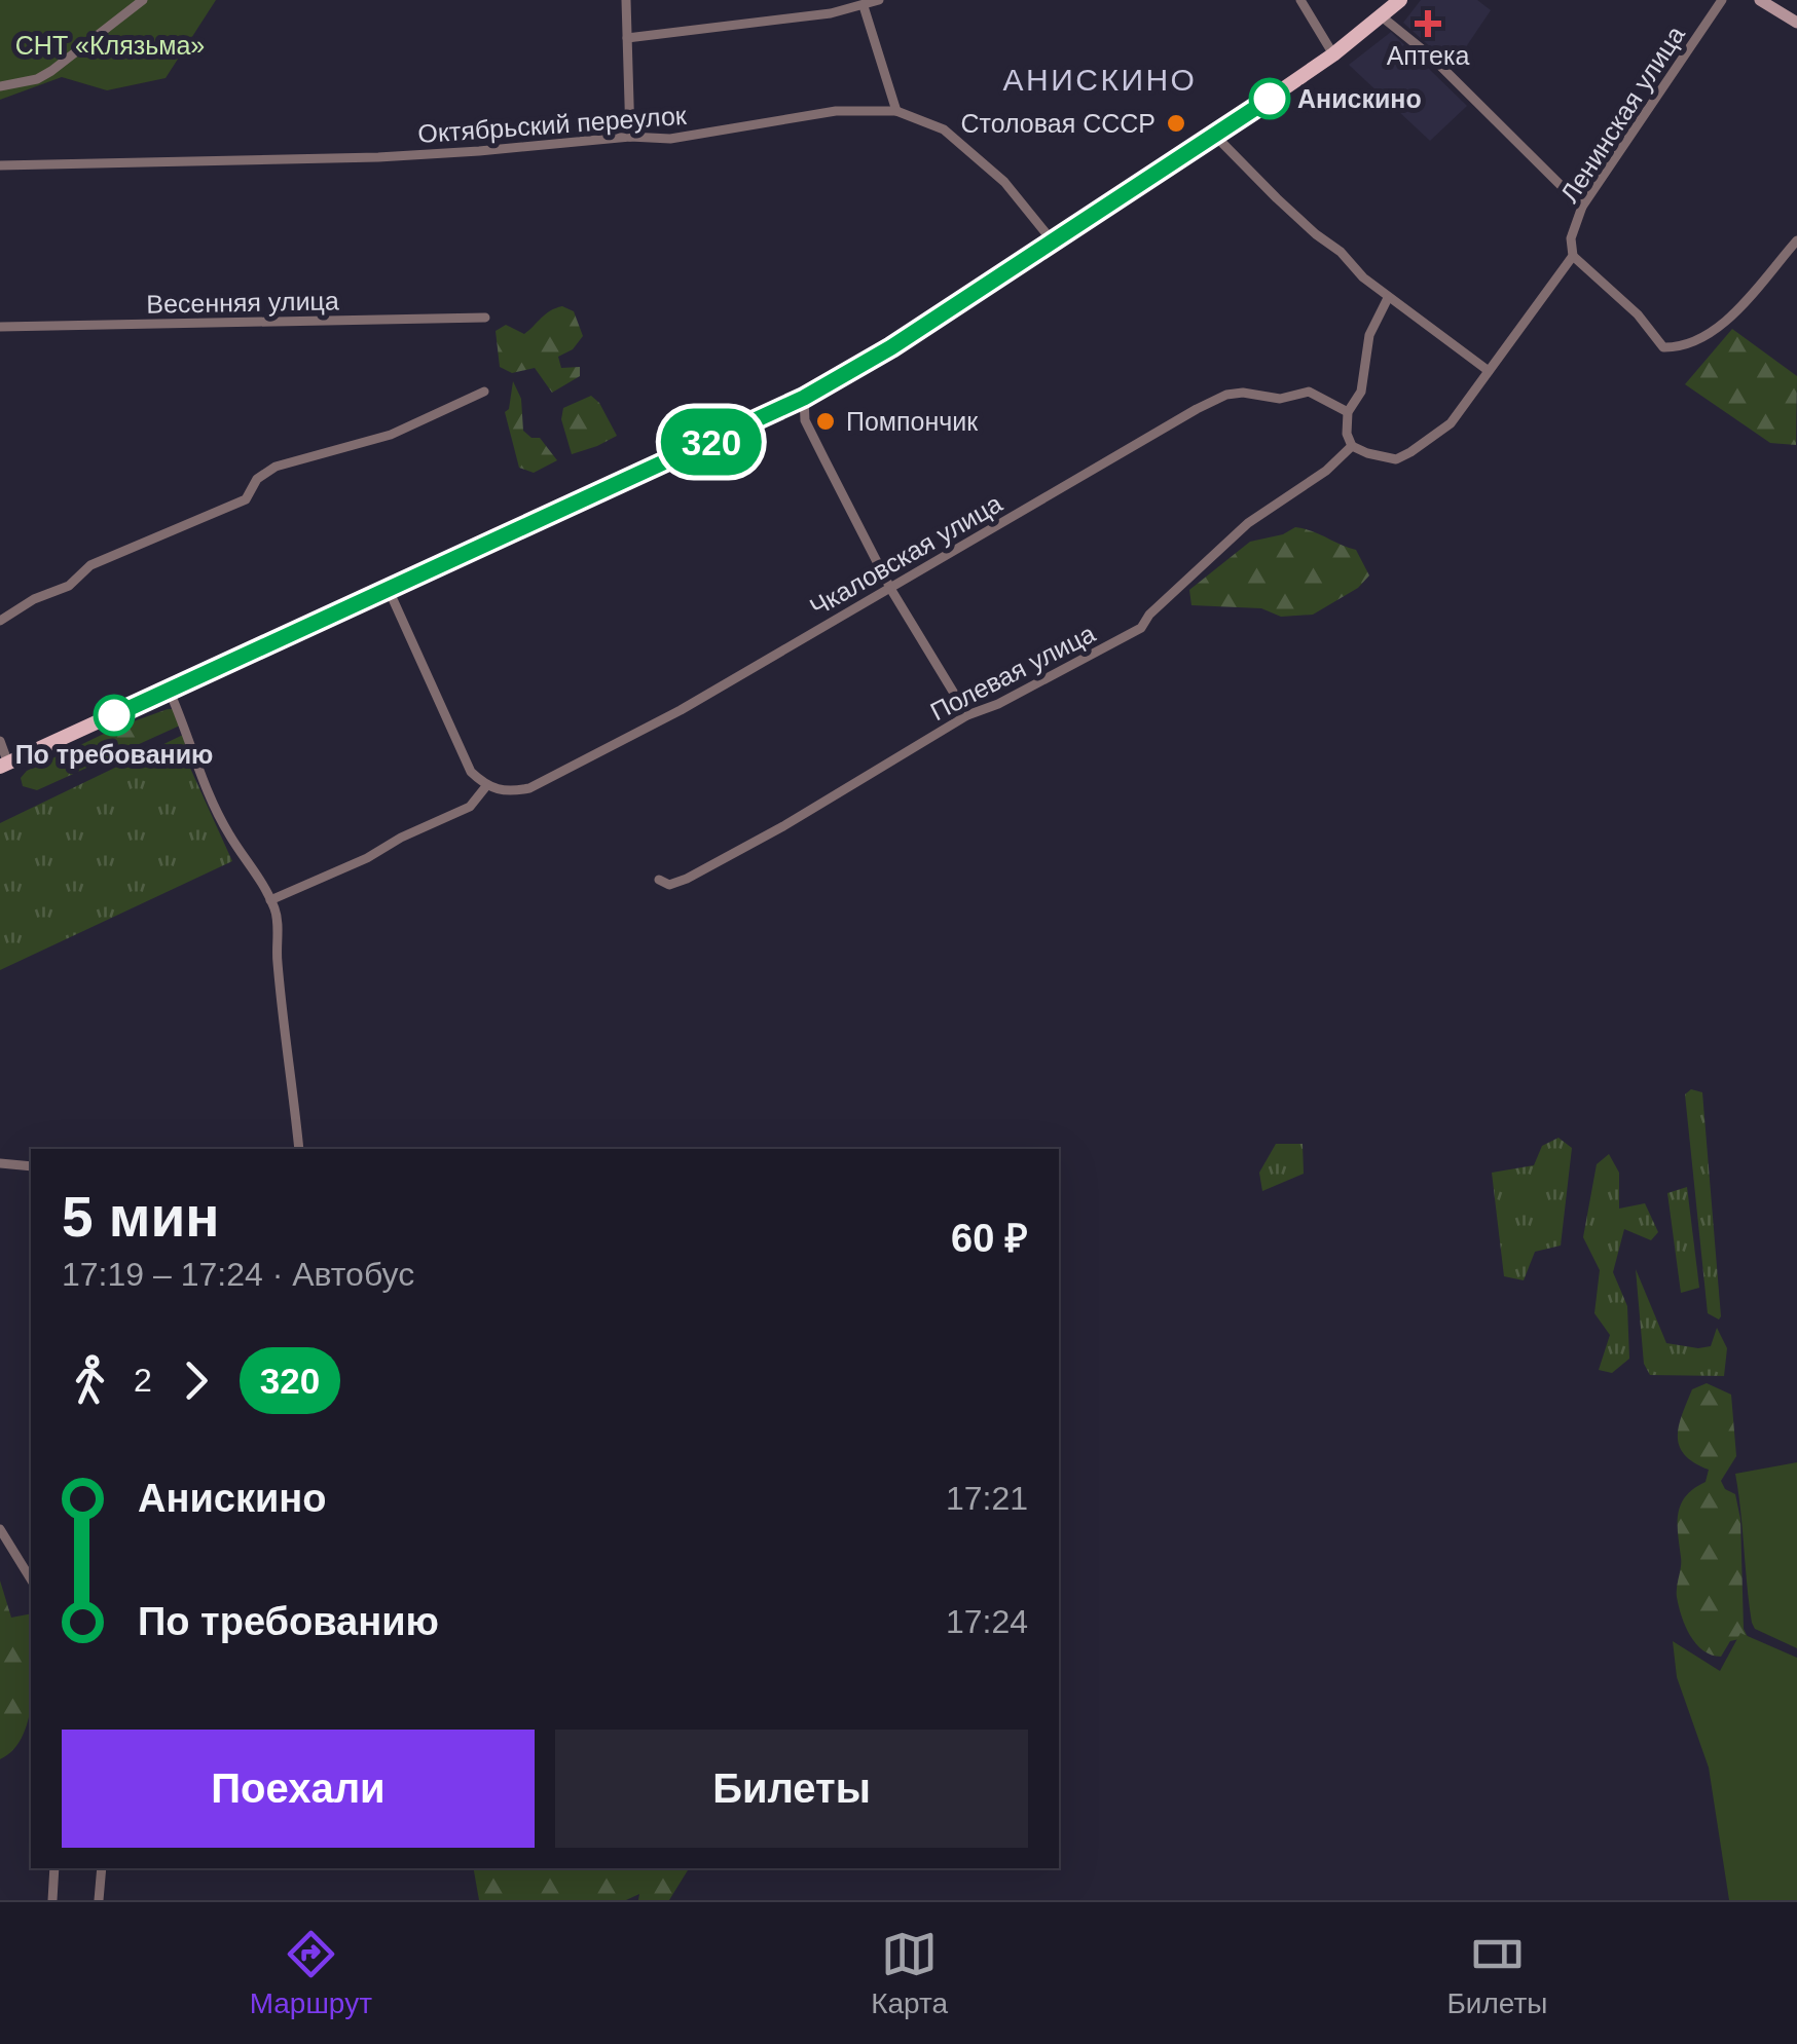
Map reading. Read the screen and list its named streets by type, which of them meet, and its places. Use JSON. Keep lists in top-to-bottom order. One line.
{"streets":{"street":["Ленинская улица","Октябрьский переулок","Весенняя улица","Чкаловская улица","Полевая улица"]},"crossings":[["Ленинская улица","Полевая улица"]],"districts":["АНИСКИНО"],"parks":["СНТ «Клязьма»"],"places":{"health":["Аптека"],"other":["Анискино","Столовая СССР","Помпончик","По требованию"]},"lines":["bus line 320"],"page":{"on_map":"320","heading":["5 мин","17:19 – 17:24 · Автобус","60 ₽"],"legs":["2","320"],"list":[{"name":"Анискино","value":"17:21"},{"name":"По требованию","value":"17:24"}],"buttons":["Поехали","Билеты"],"tabs":["Маршрут","Карта","Билеты"]}}
